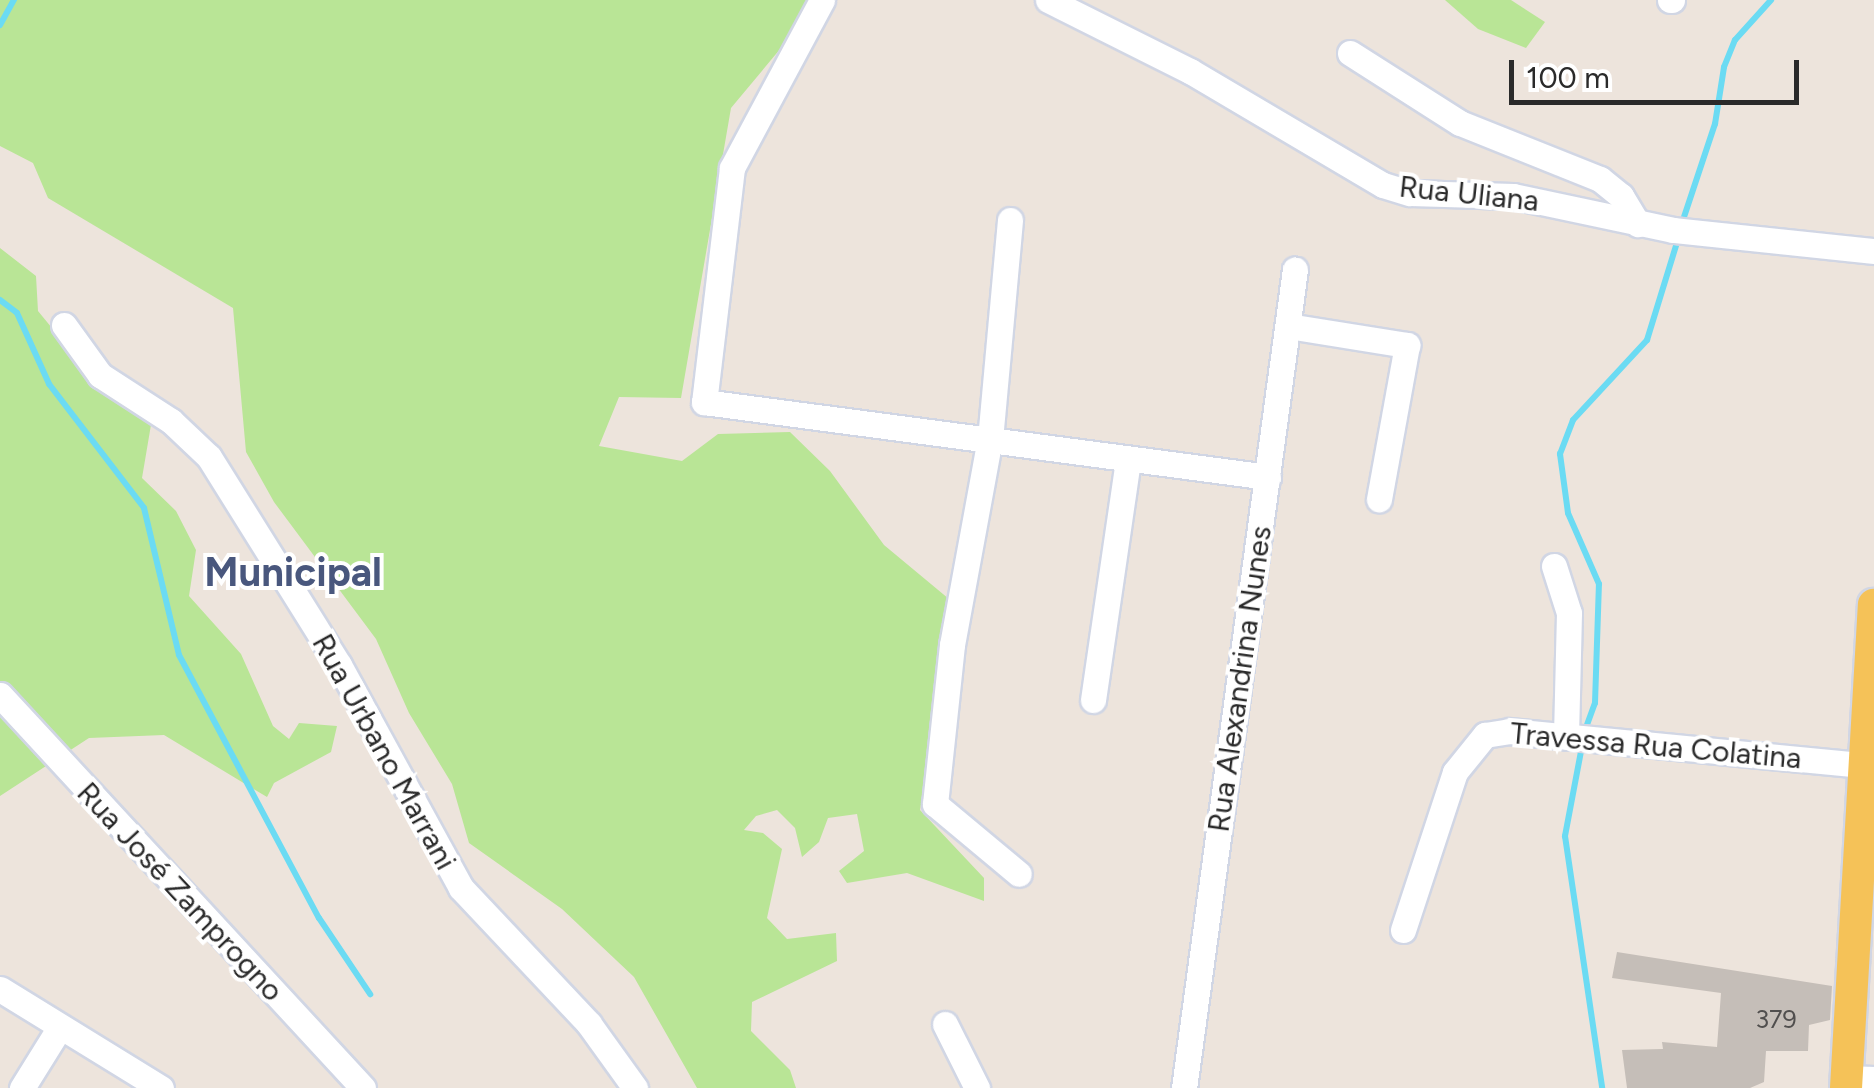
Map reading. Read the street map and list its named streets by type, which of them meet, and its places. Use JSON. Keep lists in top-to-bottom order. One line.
{"streets":{"street":["Rua Uliana","Rua Alexandrina Nunes","Travessa Rua Colatina","Rua Urbano Marrani","Rua José Zamprogno"]},"districts":["Municipal"],"house_numbers":["379"],"scale_bar":"100 m"}
